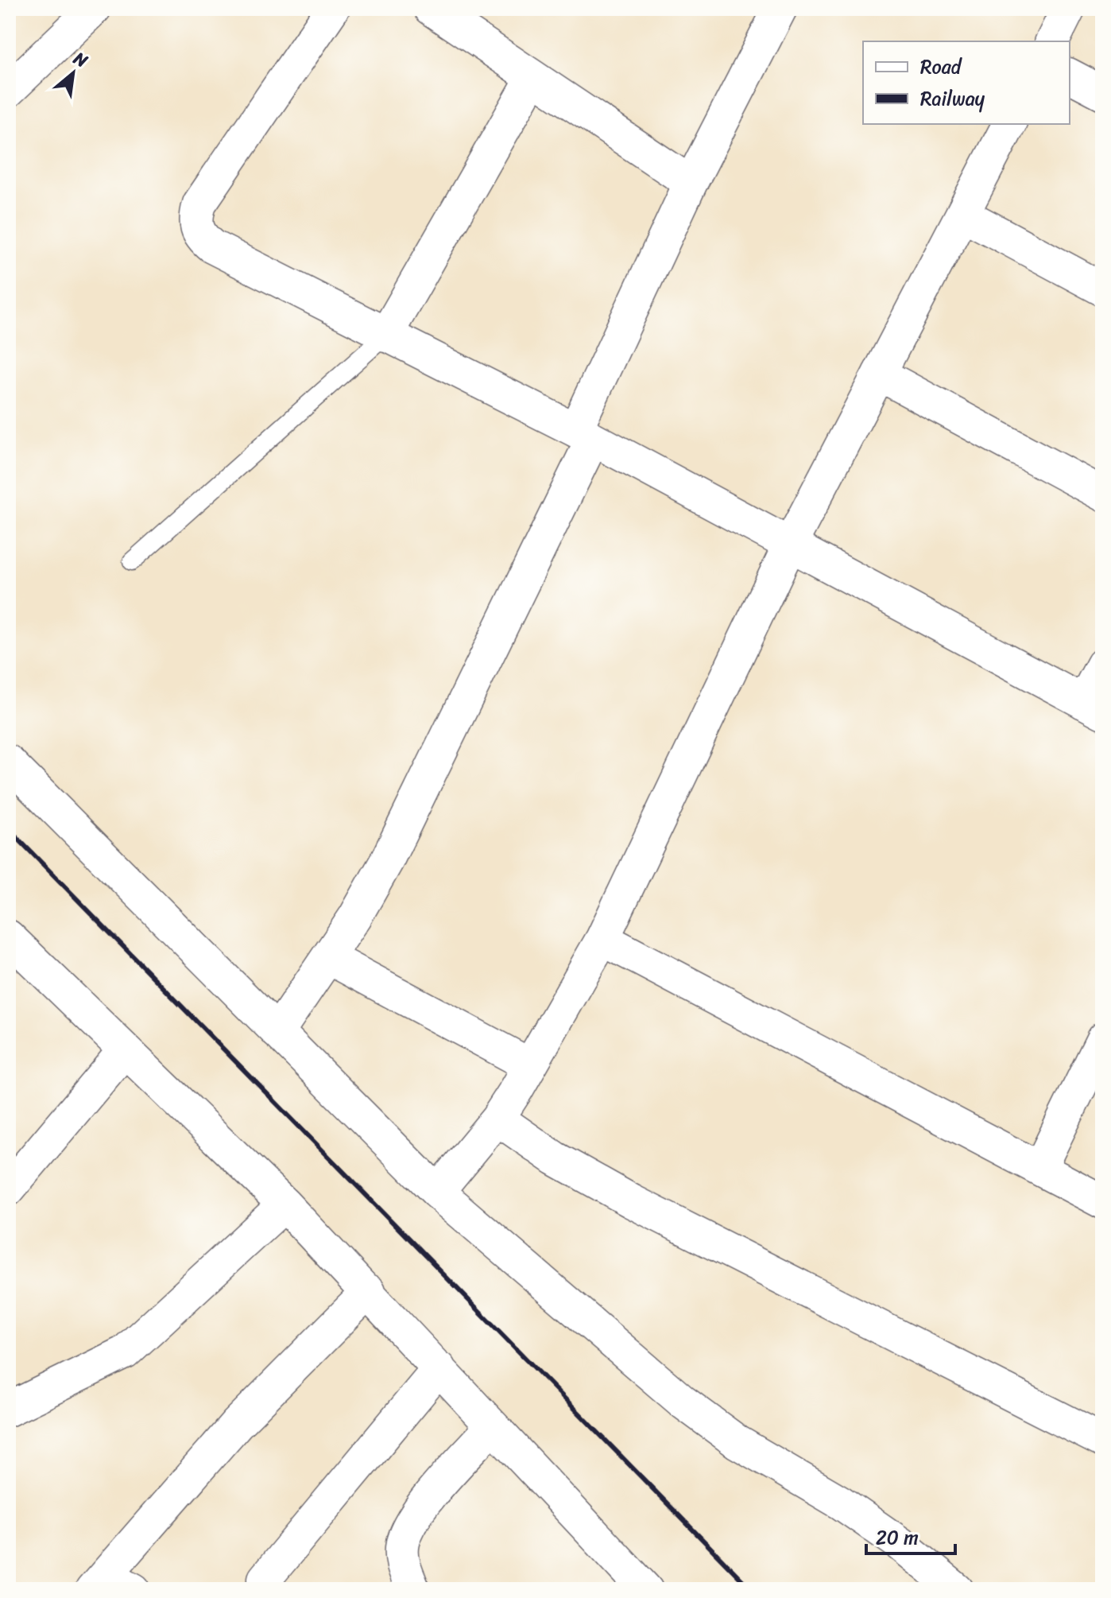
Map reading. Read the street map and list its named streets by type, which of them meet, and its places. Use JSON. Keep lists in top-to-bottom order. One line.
{"legend":["Road","Railway"],"scale_bar":"20 m","north":"top right"}
